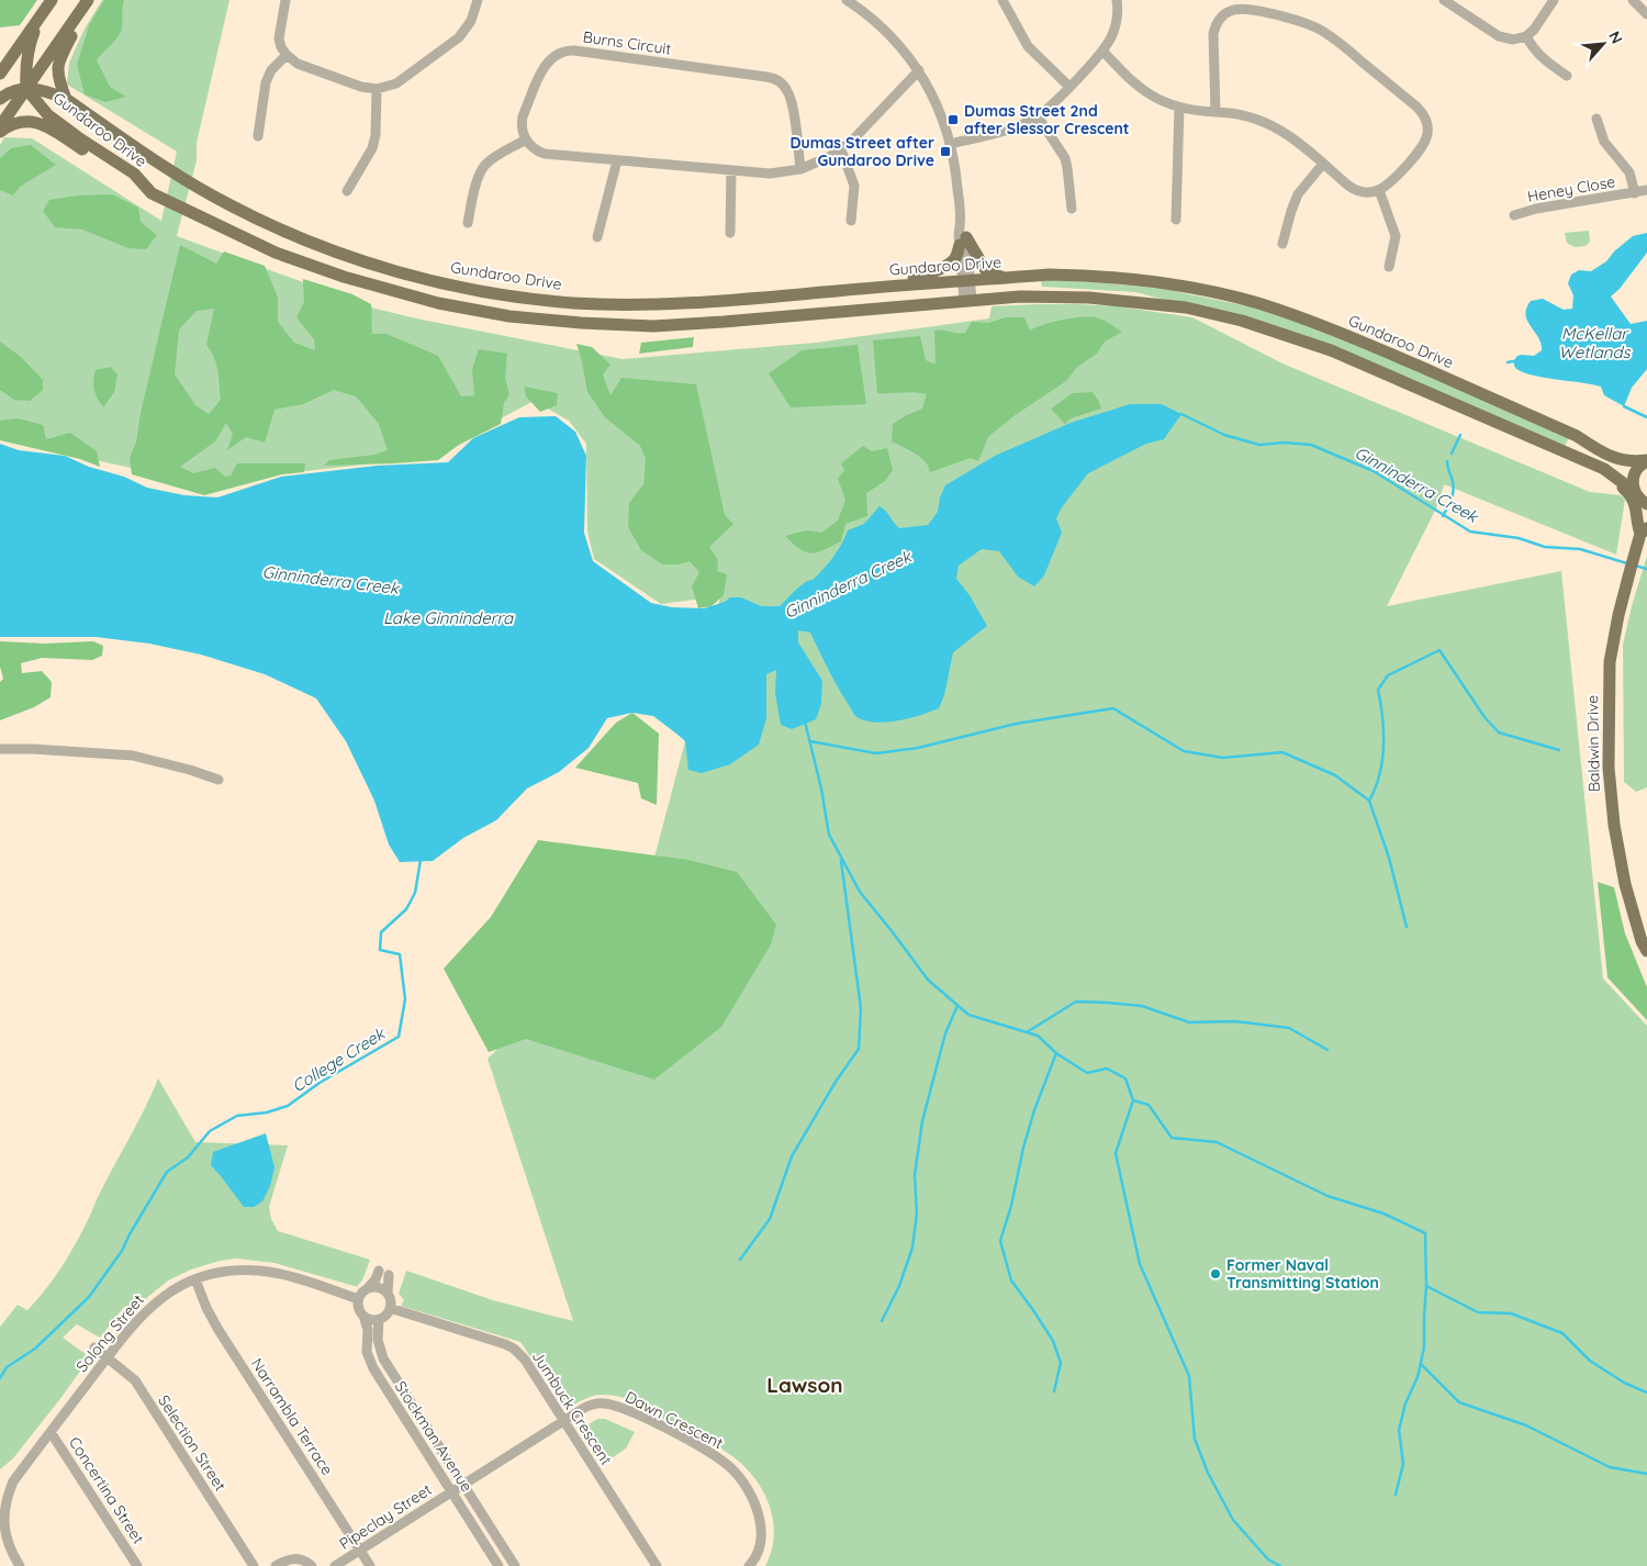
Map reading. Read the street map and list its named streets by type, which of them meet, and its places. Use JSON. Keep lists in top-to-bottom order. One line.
{"streets":{"main road":["Gundaroo Drive","Baldwin Drive"],"street":["Burns Circuit","Heney Close","Solong Street","Jumbuck Crescent","Narrambla Terrace","Dawn Crescent","Stockman Avenue","Selection Street","Concertina Street","Pipeclay Street"]},"crossings":[["Gundaroo Drive","Baldwin Drive"],["Solong Street","Jumbuck Crescent"],["Solong Street","Narrambla Terrace"],["Solong Street","Stockman Avenue"],["Solong Street","Selection Street"],["Solong Street","Concertina Street"],["Jumbuck Crescent","Dawn Crescent"],["Jumbuck Crescent","Stockman Avenue"],["Narrambla Terrace","Pipeclay Street"],["Dawn Crescent","Stockman Avenue"],["Dawn Crescent","Pipeclay Street"],["Stockman Avenue","Pipeclay Street"]],"districts":["Lawson"],"water":["McKellar Wetlands","Ginninderra Creek","Lake Ginninderra","College Creek"],"places":{"transit":["Dumas Street 2nd after Slessor Crescent","Dumas Street after Gundaroo Drive"],"other":["Former Naval Transmitting Station"]},"north":"top right"}
